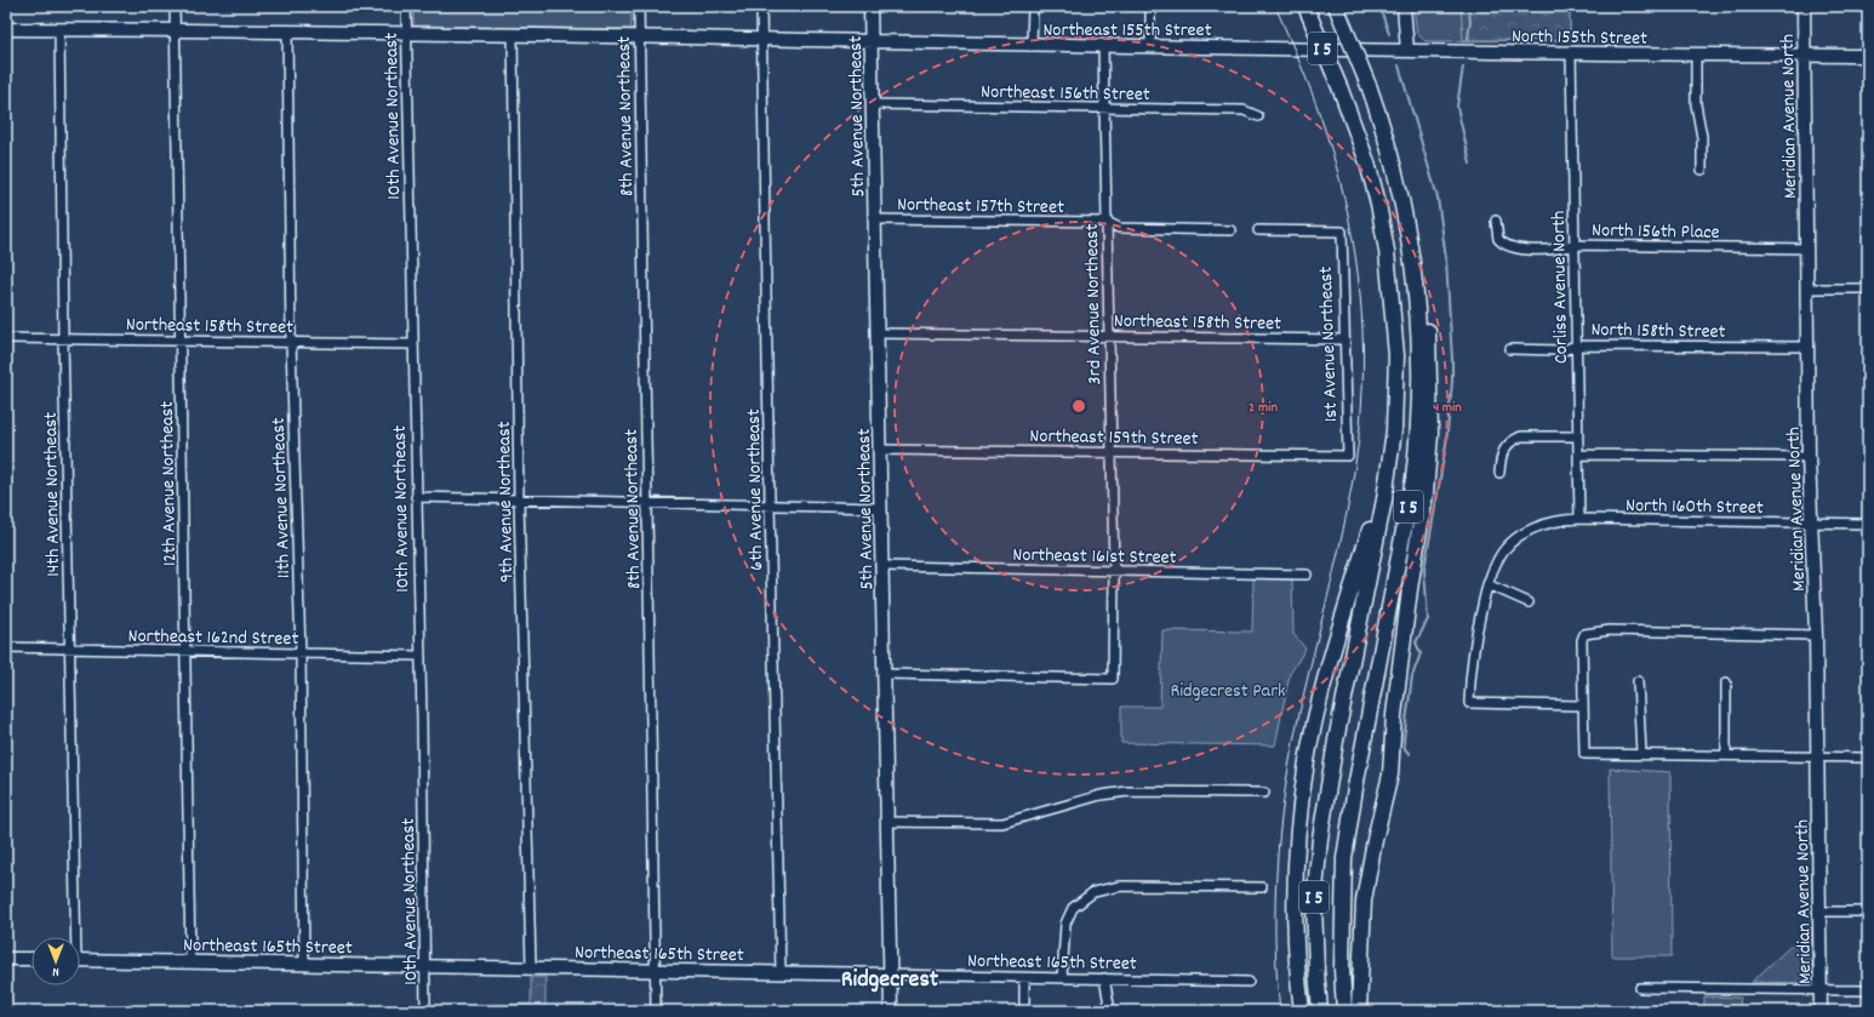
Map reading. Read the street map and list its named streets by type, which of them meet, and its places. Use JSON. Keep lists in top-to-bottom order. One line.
{"streets":{"highway":["I 5"],"street":["Northeast 155th Street","North 155th Street","Northeast 156th Street","10th Avenue Northeast","8th Avenue Northeast","5th Avenue Northeast","Meridian Avenue North","Northeast 157th Street","North 156th Place","Corliss Avenue North","3rd Avenue Northeast","Northeast 158th Street","North 158th Street","1st Avenue Northeast","Northeast 159th Street","12th Avenue Northeast","6th Avenue Northeast","14th Avenue Northeast","11th Avenue Northeast","9th Avenue Northeast","North 160th Street","Northeast 161st Street","Northeast 162nd Street","Northeast 165th Street"]},"crossings":[["Northeast 155th Street","North 155th Street"],["Northeast 155th Street","10th Avenue Northeast"],["Northeast 155th Street","8th Avenue Northeast"],["Northeast 155th Street","5th Avenue Northeast"],["Northeast 155th Street","3rd Avenue Northeast"],["Northeast 155th Street","12th Avenue Northeast"],["Northeast 155th Street","6th Avenue Northeast"],["Northeast 155th Street","14th Avenue Northeast"],["Northeast 155th Street","11th Avenue Northeast"],["Northeast 155th Street","9th Avenue Northeast"],["North 155th Street","Meridian Avenue North"],["North 155th Street","Corliss Avenue North"],["Northeast 156th Street","5th Avenue Northeast"],["Northeast 156th Street","3rd Avenue Northeast"],["10th Avenue Northeast","Northeast 158th Street"],["10th Avenue Northeast","Northeast 162nd Street"],["10th Avenue Northeast","Northeast 165th Street"],["8th Avenue Northeast","Northeast 165th Street"],["5th Avenue Northeast","Northeast 157th Street"],["5th Avenue Northeast","3rd Avenue Northeast"],["5th Avenue Northeast","Northeast 158th Street"],["5th Avenue Northeast","Northeast 159th Street"],["5th Avenue Northeast","Northeast 161st Street"],["5th Avenue Northeast","Northeast 165th Street"],["Meridian Avenue North","North 156th Place"],["Meridian Avenue North","North 158th Street"],["Meridian Avenue North","North 160th Street"],["Northeast 157th Street","3rd Avenue Northeast"],["North 156th Place","Corliss Avenue North"],["Corliss Avenue North","North 158th Street"],["Corliss Avenue North","North 160th Street"],["3rd Avenue Northeast","Northeast 158th Street"],["3rd Avenue Northeast","Northeast 159th Street"],["3rd Avenue Northeast","Northeast 161st Street"],["Northeast 158th Street","1st Avenue Northeast"],["Northeast 158th Street","12th Avenue Northeast"],["Northeast 158th Street","14th Avenue Northeast"],["Northeast 158th Street","11th Avenue Northeast"],["1st Avenue Northeast","Northeast 159th Street"],["12th Avenue Northeast","Northeast 162nd Street"],["12th Avenue Northeast","Northeast 165th Street"],["6th Avenue Northeast","Northeast 165th Street"],["14th Avenue Northeast","Northeast 162nd Street"],["11th Avenue Northeast","Northeast 162nd Street"],["11th Avenue Northeast","Northeast 165th Street"],["9th Avenue Northeast","Northeast 165th Street"]],"districts":["Ridgecrest"],"parks":["Ridgecrest Park"],"north":"bottom","rings":["2 min","4 min"]}
